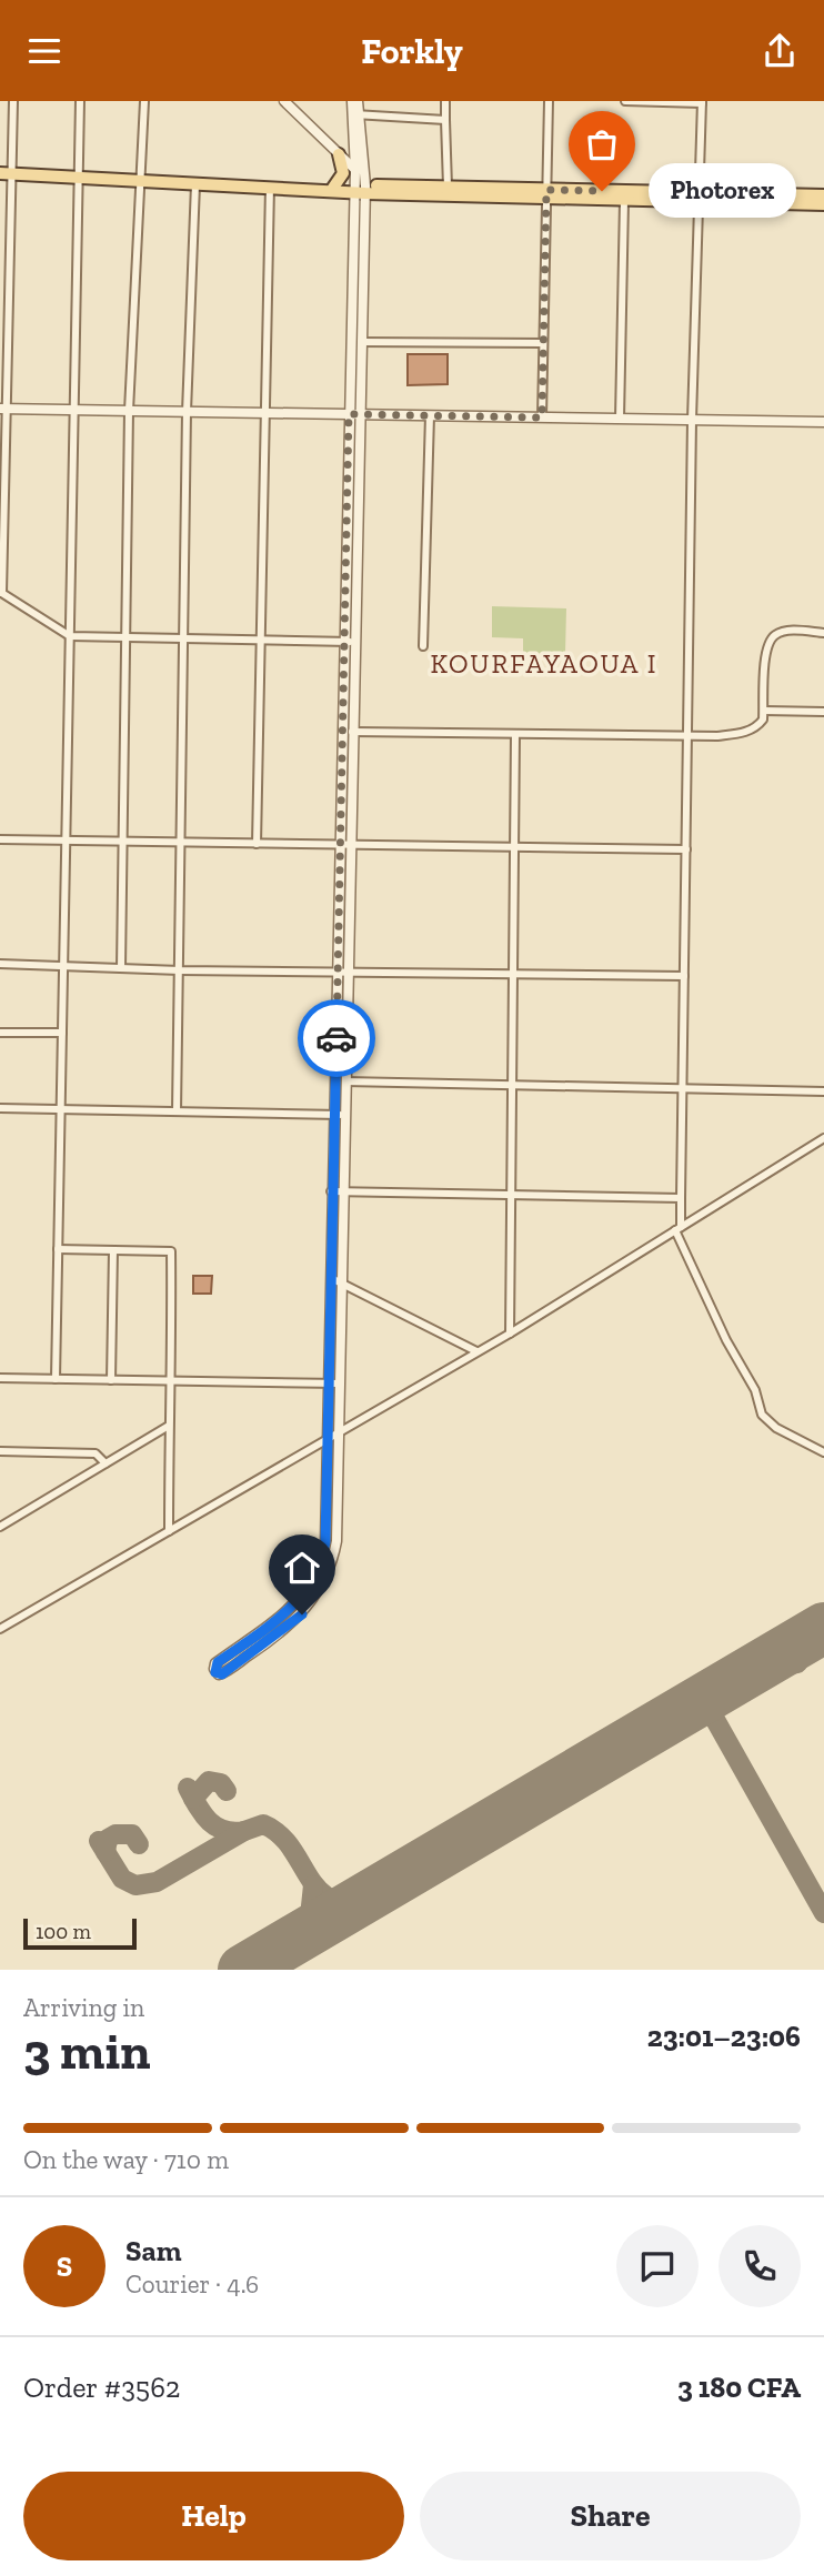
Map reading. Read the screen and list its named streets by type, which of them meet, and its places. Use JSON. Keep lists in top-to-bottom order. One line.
{"districts":["KOURFAYAOUA I"],"places":["Photorex"],"scale_bar":"100 m","page":{"header":"Forkly","bubble":"Photorex","scale":"100 m","heading":["3 min","Arriving in","23:01–23:06"],"panel":["Sam","Courier · 4.6","Order #3562","3 180 CFA"],"bar":"On the way · 710 m","round":"S","buttons":["Help","Share"]}}
